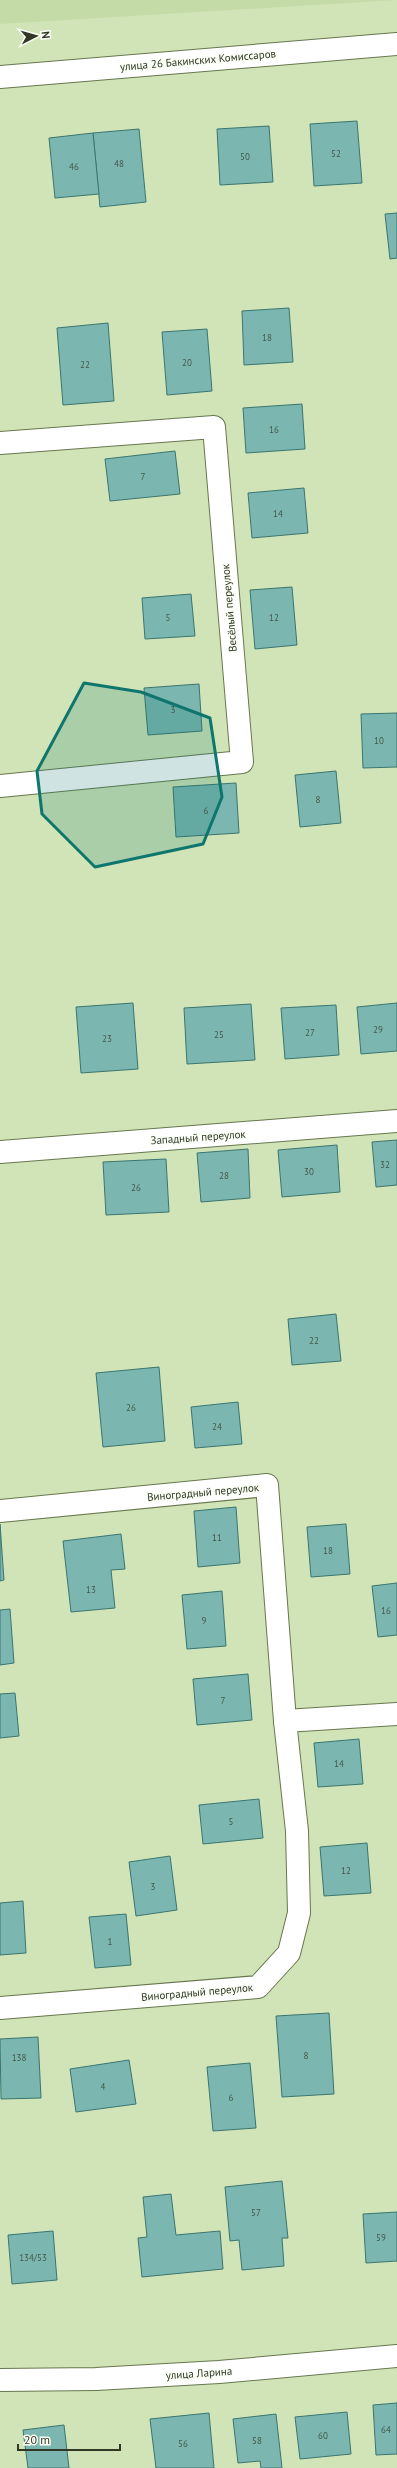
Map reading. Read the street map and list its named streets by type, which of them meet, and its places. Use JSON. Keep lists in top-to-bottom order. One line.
{"streets":{"street":["улица 26 Бакинских Комиссаров","Весёлый переулок","Западный переулок","Виноградный переулок","улица Ларина"]},"house_numbers":["52","50","48","46","18","20","22","16","7","14","5","12","3","10","8","6","29","27","25","23","32","30","28","26","22","26","24","11","18","13","16","9","7","14","5","12","3","1","8","138","4","6","57","59","134/53","64","60","58","56"],"scale_bar":"20 m","north":"right"}
